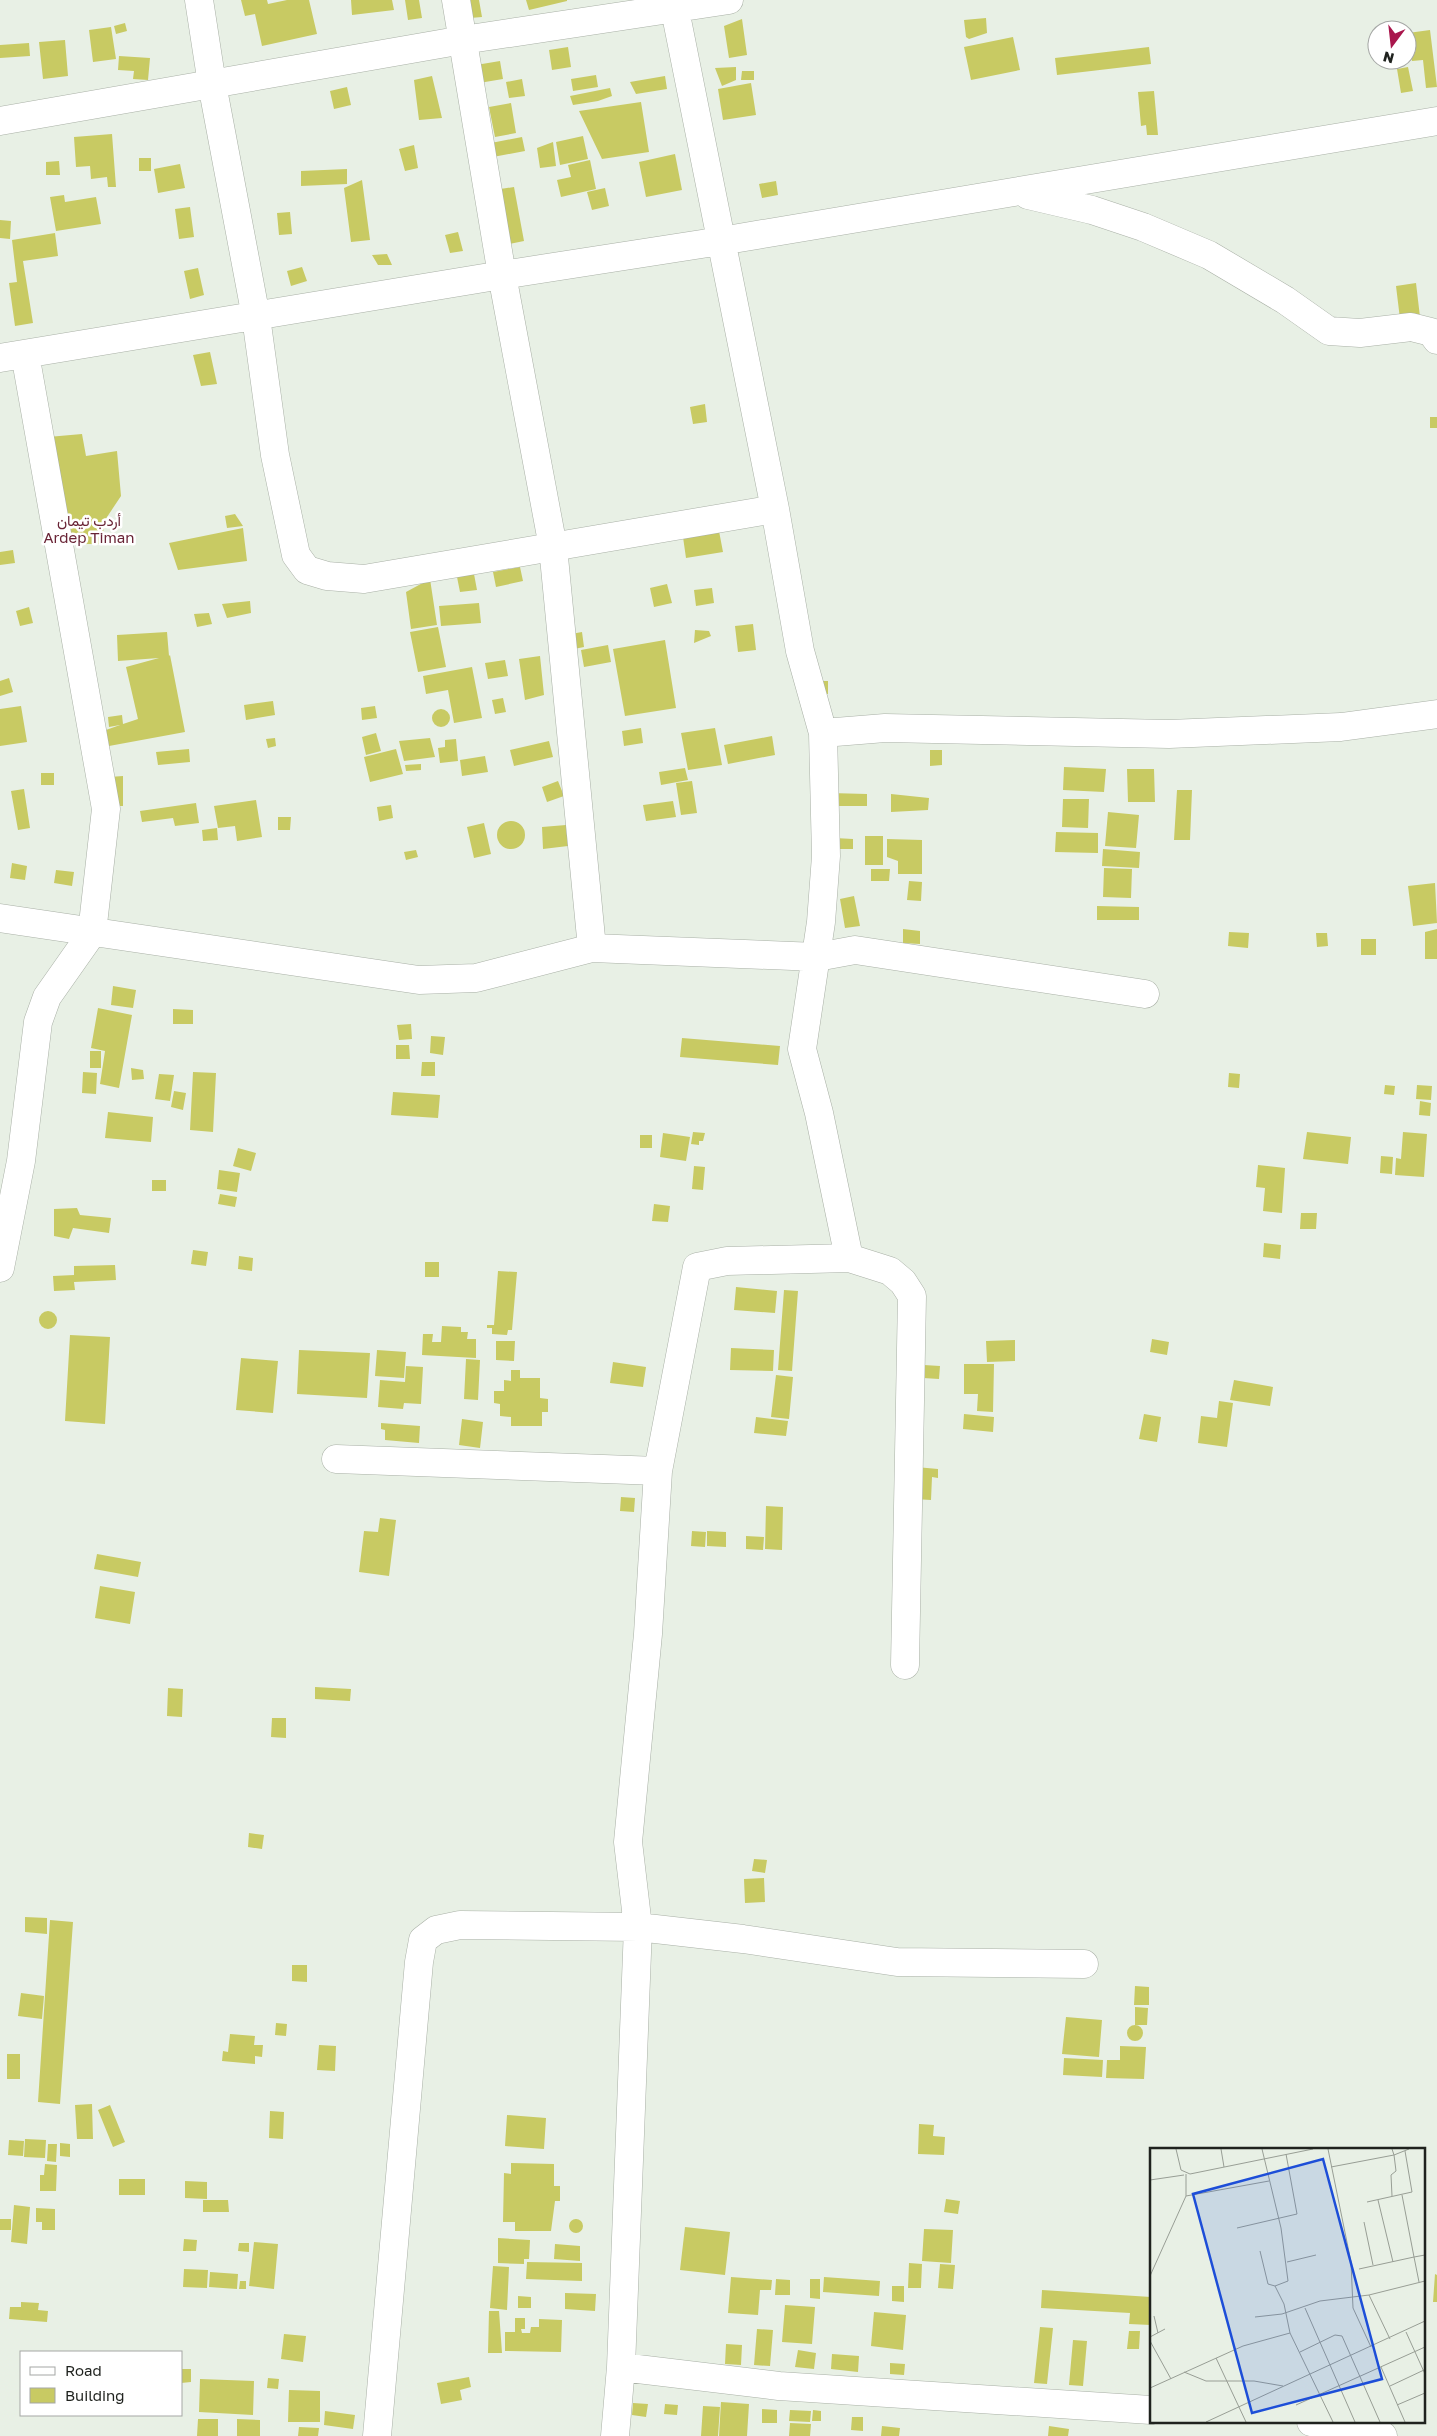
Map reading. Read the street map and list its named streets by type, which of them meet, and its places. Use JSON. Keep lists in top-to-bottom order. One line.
{"districts":["أردب تيمان Ardep Timan"],"legend":["Road","Building"],"north":"bottom"}
